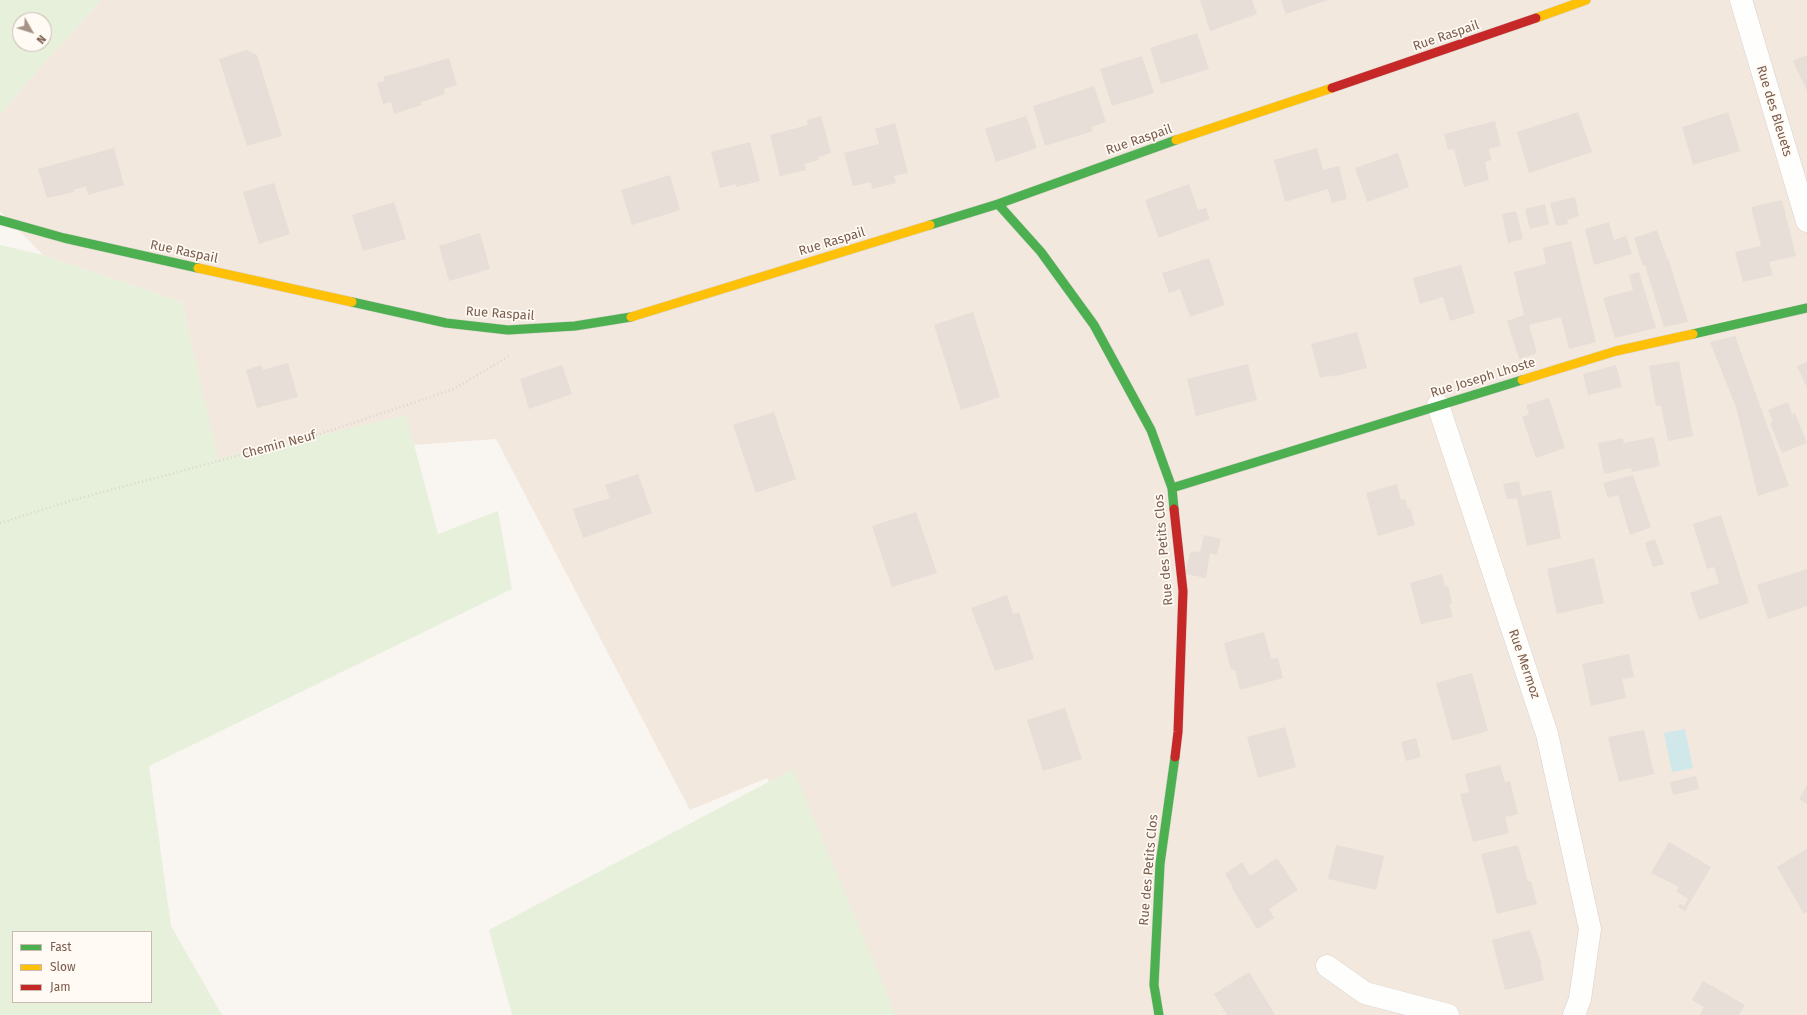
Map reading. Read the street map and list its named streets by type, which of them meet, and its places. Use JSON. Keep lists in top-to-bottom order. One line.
{"streets":{"street":["Rue Raspail","Rue des Bleuets","Rue Joseph Lhoste","Rue des Petits Clos","Rue Mermoz"],"path":["Chemin Neuf"]},"crossings":[["Rue Raspail","Chemin Neuf"],["Rue Raspail","Rue des Petits Clos"],["Rue Joseph Lhoste","Rue des Petits Clos"],["Rue Joseph Lhoste","Rue Mermoz"]],"legend":["Fast","Slow","Jam"],"north":"bottom right"}
